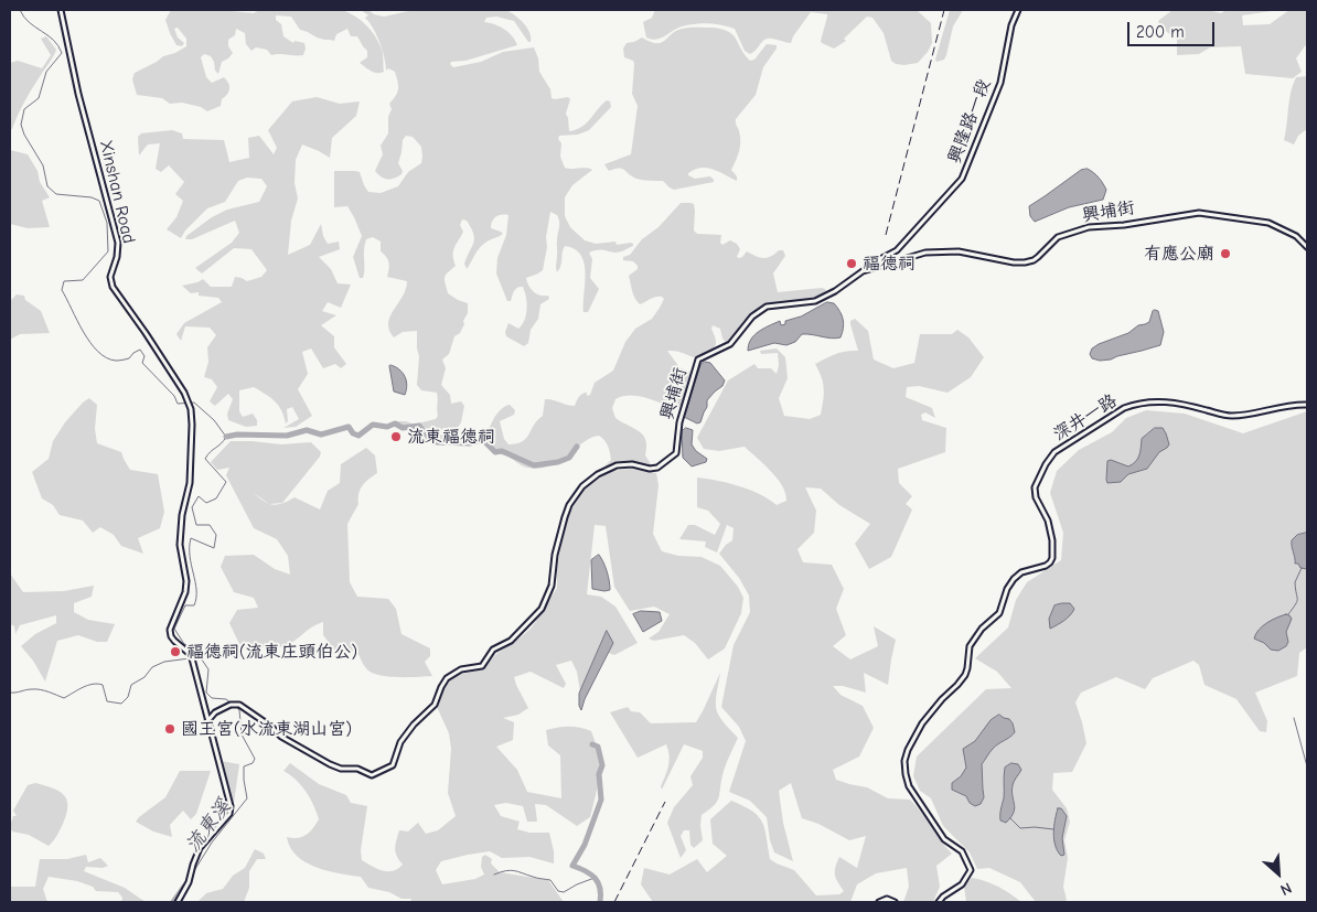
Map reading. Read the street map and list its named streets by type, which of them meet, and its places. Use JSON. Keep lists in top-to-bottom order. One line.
{"streets":{"street":["興隆路一段","Xinshan Road","興埔街","深井一路"]},"crossings":[["興隆路一段","興埔街"],["Xinshan Road","興埔街"]],"water":["流東溪"],"places":["有應公廟","福德祠","流東福德祠","福德祠(流東庄頭伯公)","國王宮(水流東湖山宮)"],"scale_bar":"200 m","north":"bottom right"}
